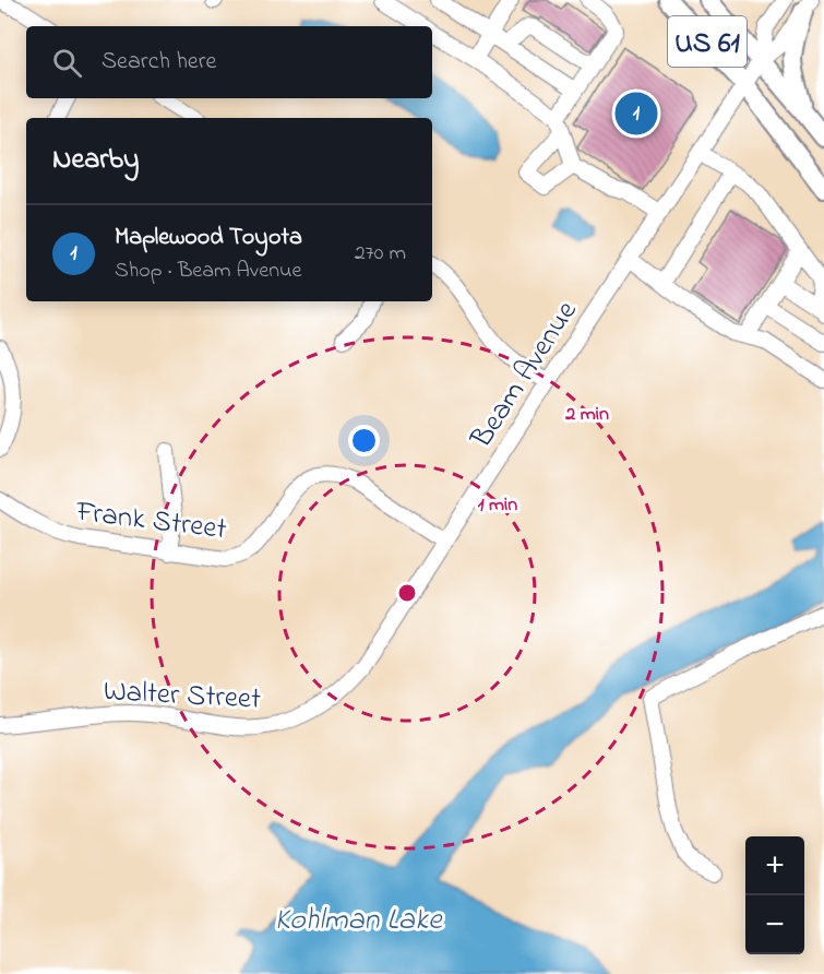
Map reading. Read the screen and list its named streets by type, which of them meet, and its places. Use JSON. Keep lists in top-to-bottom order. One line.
{"streets":{"main road":["US 61"],"street":["Beam Avenue","Frank Street","Walter Street"]},"crossings":[["US 61","Beam Avenue"],["Beam Avenue","Frank Street"],["Beam Avenue","Walter Street"]],"water":["Kohlman Lake"],"page":{"search":"Search here","pins":"1","heading":"Nearby","list":[{"mark":"1","name":"Maplewood Toyota","note":"Shop · Beam Avenue","value":"270 m"}],"map_buttons":["+","−"]},"rings":["2 min","1 min"]}
